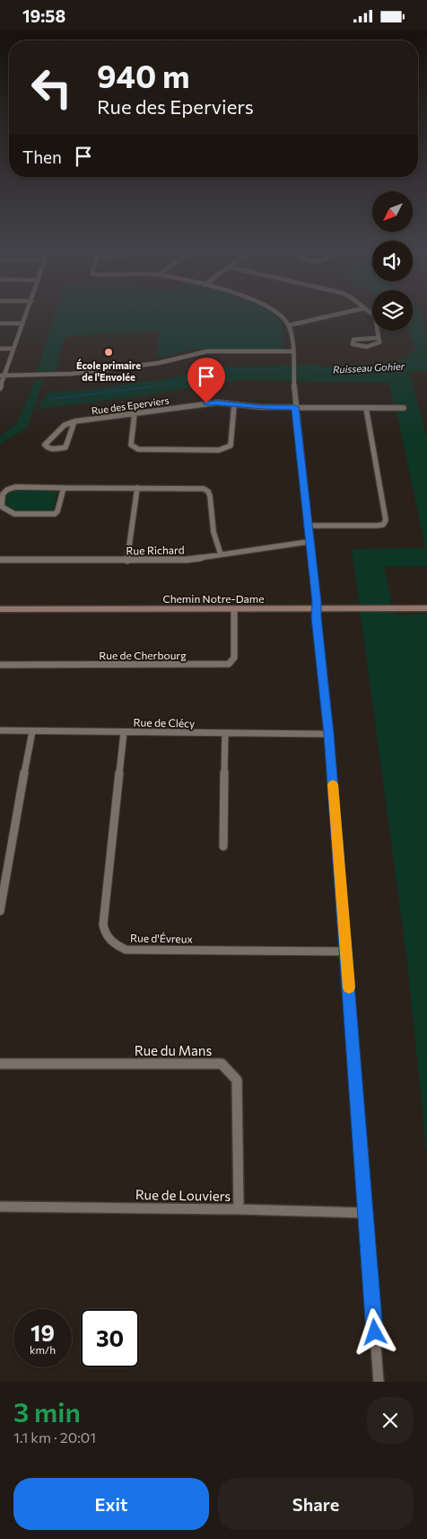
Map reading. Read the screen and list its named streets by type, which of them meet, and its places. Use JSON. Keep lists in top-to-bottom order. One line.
{"streets":{"street":["Rue des Eperviers","Rue Richard","Chemin Notre-Dame","Rue de Cherbourg","Rue de Clécy","Rue d'Évreux","Rue du Mans","Rue de Louviers"]},"crossings":[["Chemin Notre-Dame","Rue de Cherbourg"],["Rue de Clécy","Rue d'Évreux"],["Rue du Mans","Rue de Louviers"]],"water":["Ruisseau Gohier"],"places":["École primaire de l'Envolée"],"north":"bottom left","page":{"status":"19:58","turn":["940 m","Rue des Eperviers"],"then":"Then","speed":"19 km/h","limit":"30","heading":["3 min","1.1 km · 20:01"],"buttons":["Exit","Share"]}}
